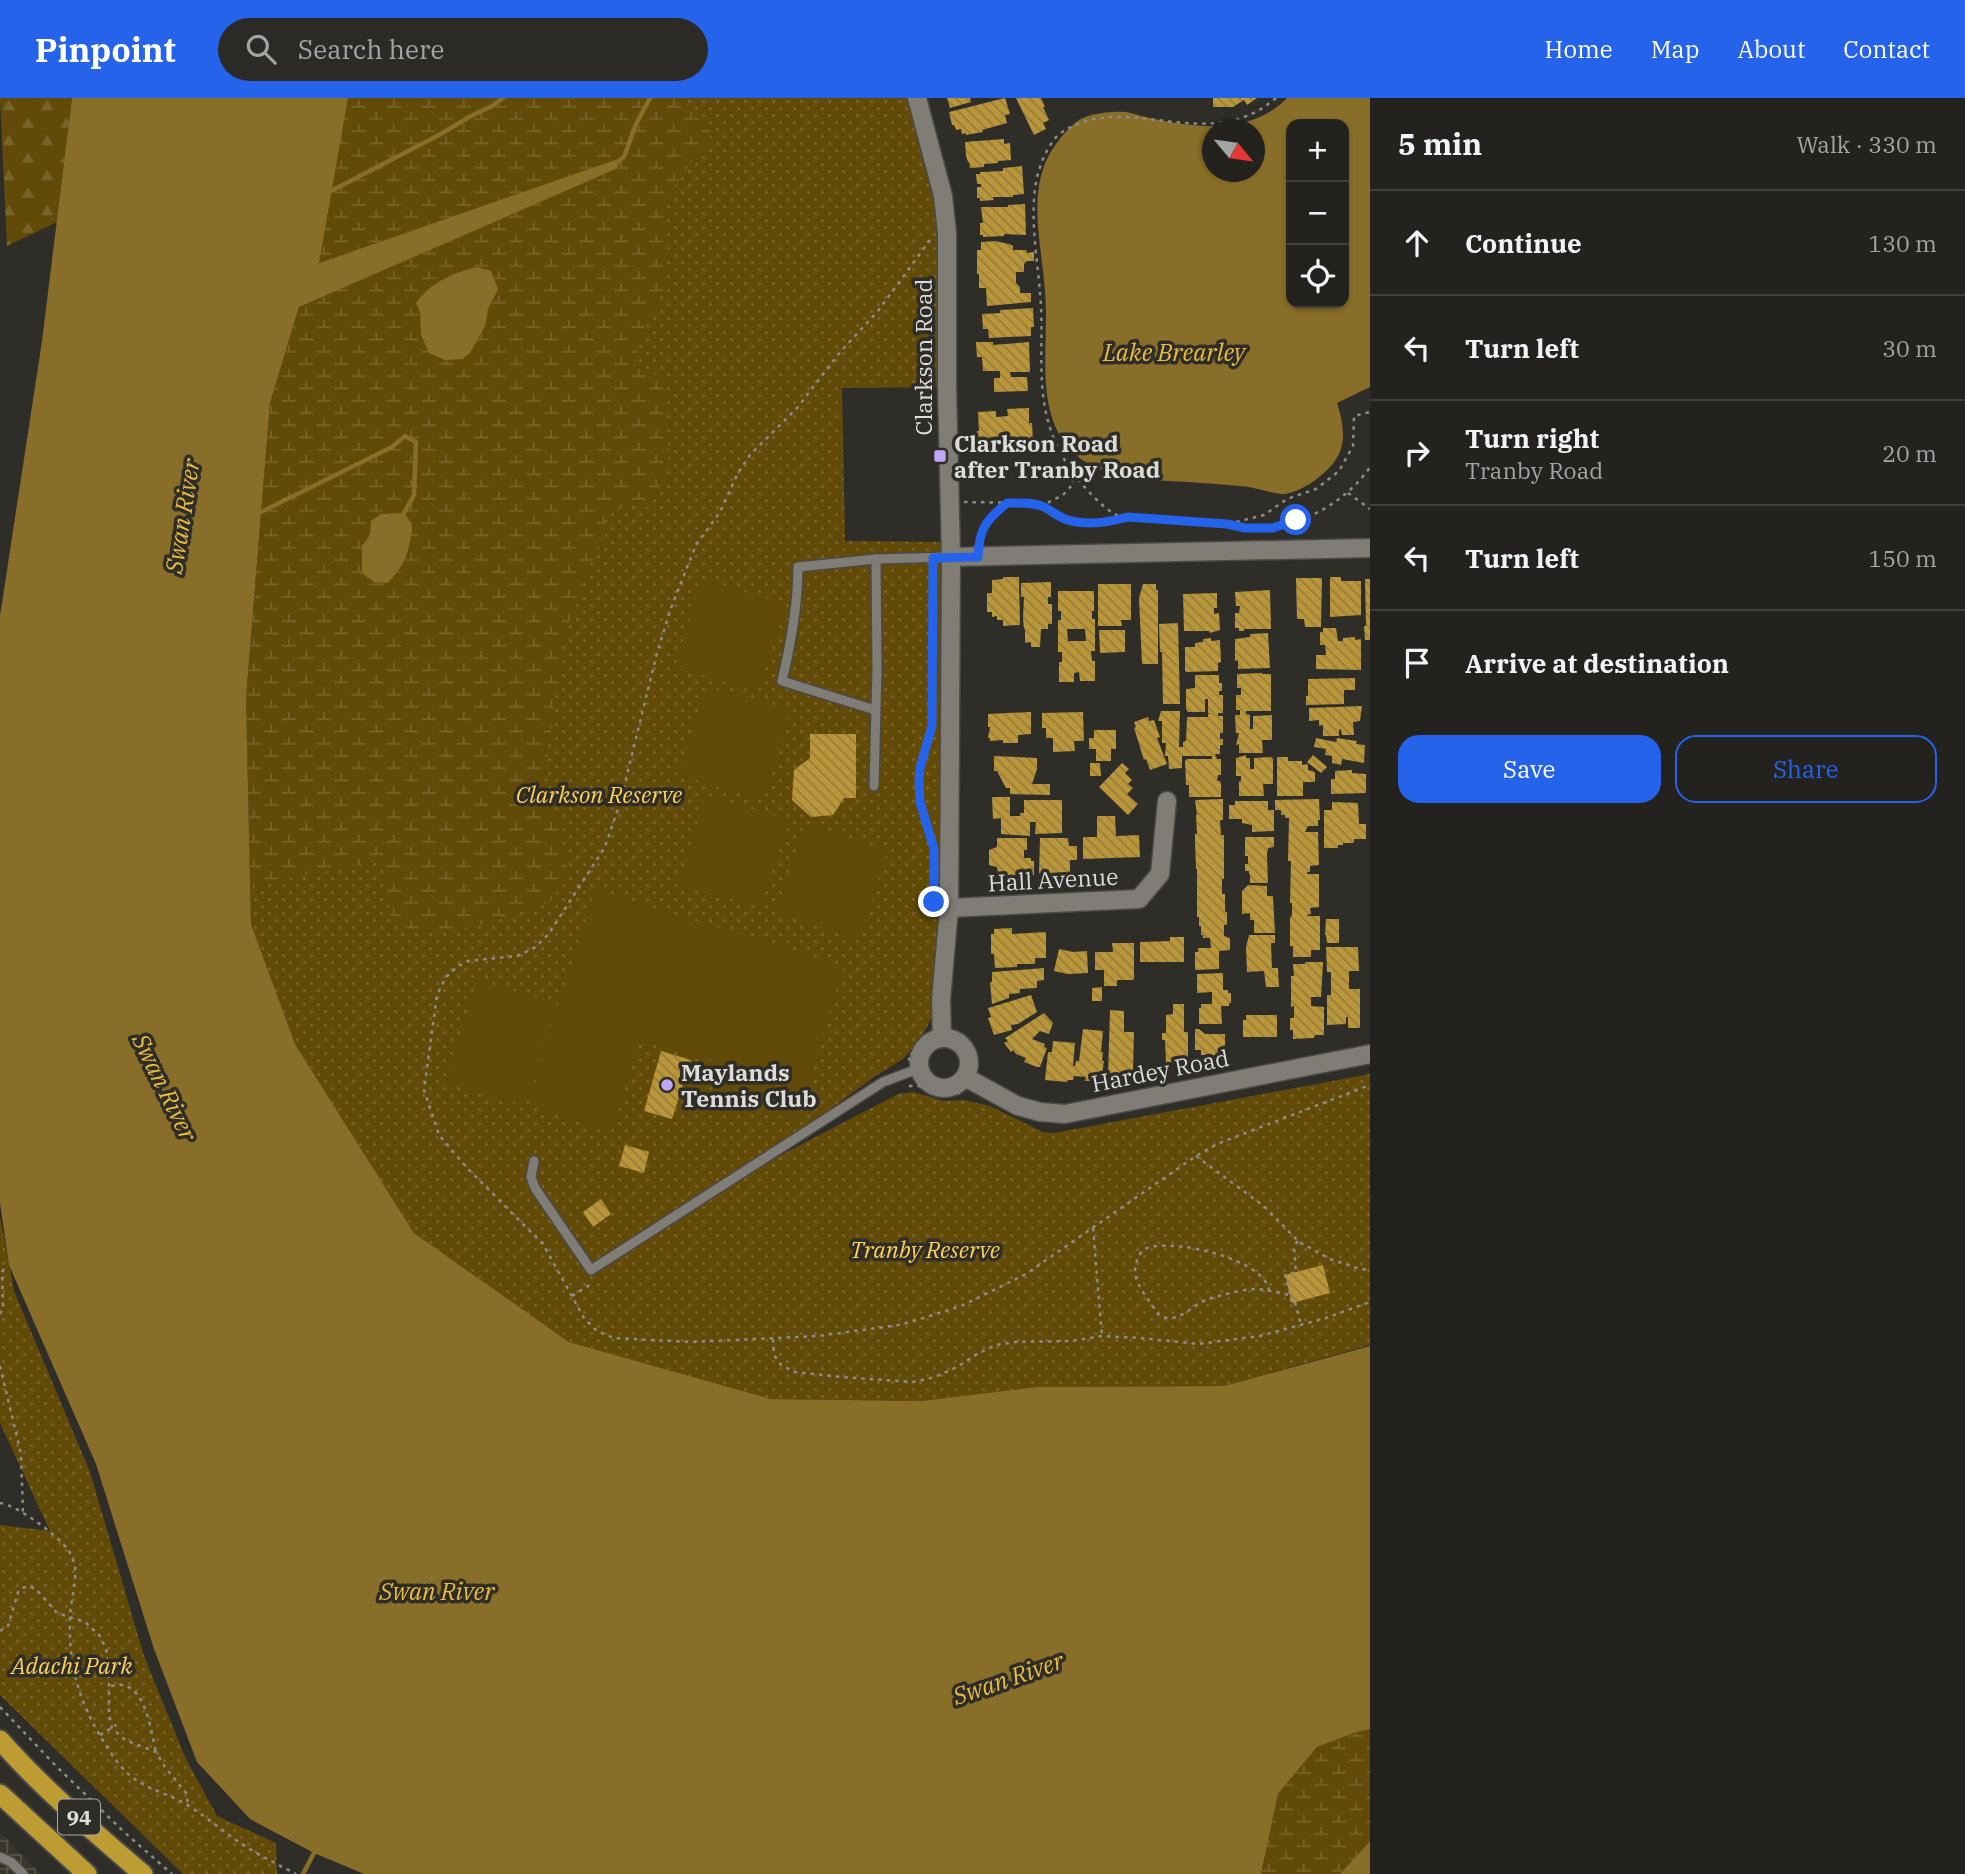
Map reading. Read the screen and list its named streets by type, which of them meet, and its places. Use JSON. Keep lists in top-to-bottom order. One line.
{"streets":{"highway":["94"],"street":["Clarkson Road","Hall Avenue","Hardey Road"]},"crossings":[["Clarkson Road","Hall Avenue"],["Clarkson Road","Hardey Road"]],"water":["Lake Brearley","Swan River"],"parks":["Clarkson Reserve","Tranby Reserve","Adachi Park"],"places":{"transit":["Clarkson Road after Tranby Road"],"other":["Maylands Tennis Club"]},"north":"bottom right","page":{"header":"Pinpoint","search":"Search here","nav":["Home","Map","About","Contact"],"heading":["5 min","Walk · 330 m"],"map_buttons":["+","−"],"list":[["Continue","130 m"],["Turn left","30 m"],["Turn right","Tranby Road","20 m"],["Turn left","150 m"],"Arrive at destination"],"buttons":["Save","Share"]}}
